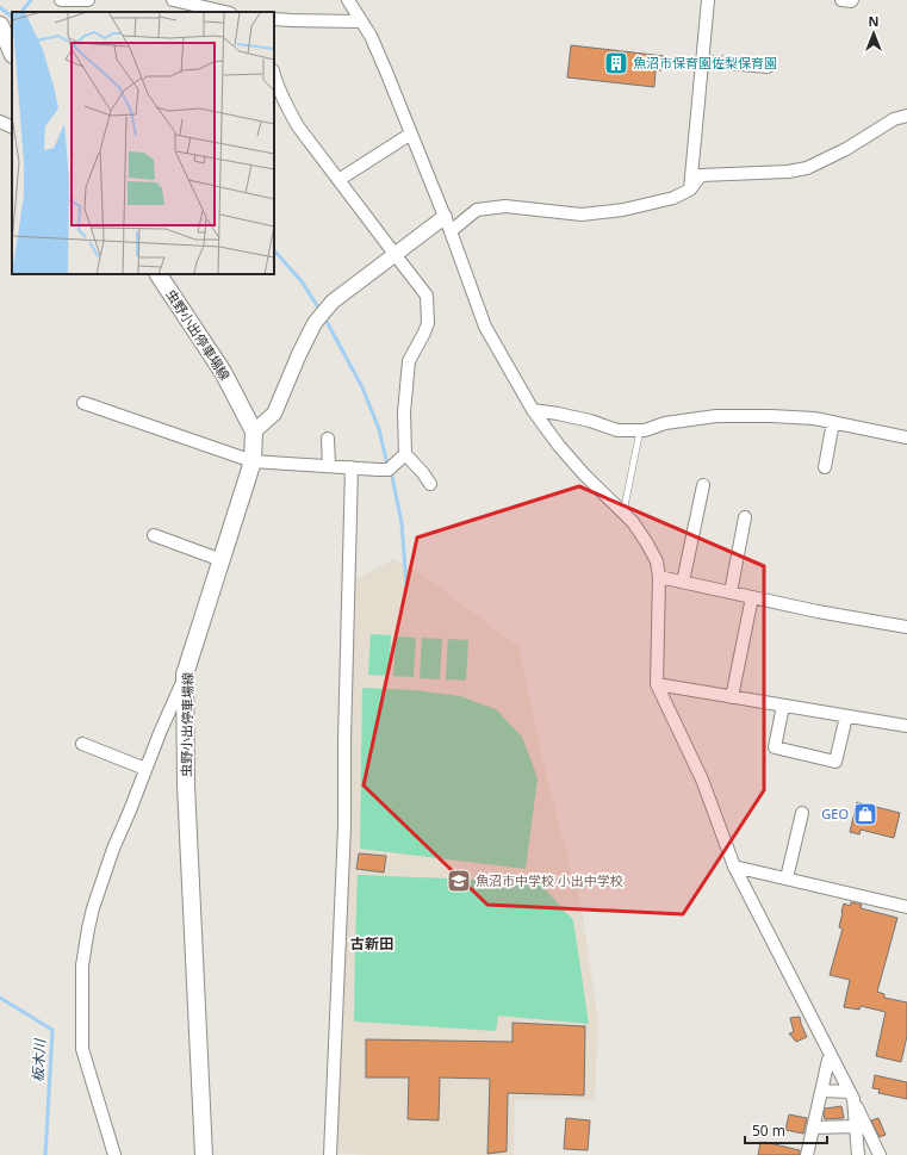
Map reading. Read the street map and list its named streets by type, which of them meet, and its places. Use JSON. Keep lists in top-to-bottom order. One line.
{"streets":{"main road":["虫野小出停車場線"]},"districts":["古新田"],"water":["板木川"],"places":{"building":["魚沼市保育園佐梨保育園"],"shop":["GEO"],"school or university":["魚沼市中学校 小出中学校"]},"scale_bar":"50 m","north":"top"}
